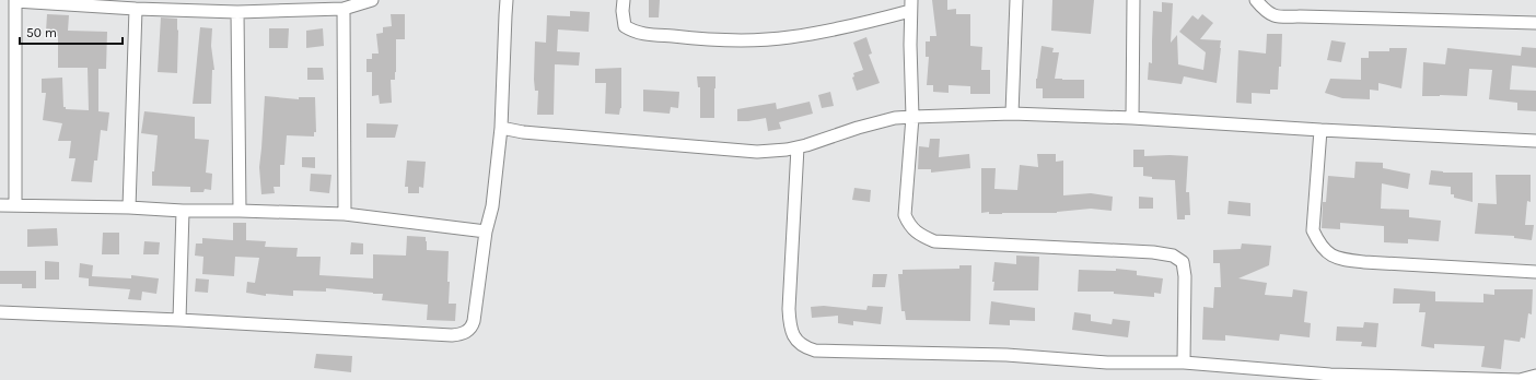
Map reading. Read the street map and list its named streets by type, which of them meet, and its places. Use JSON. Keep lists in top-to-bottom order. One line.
{"scale_bar":"50 m"}
